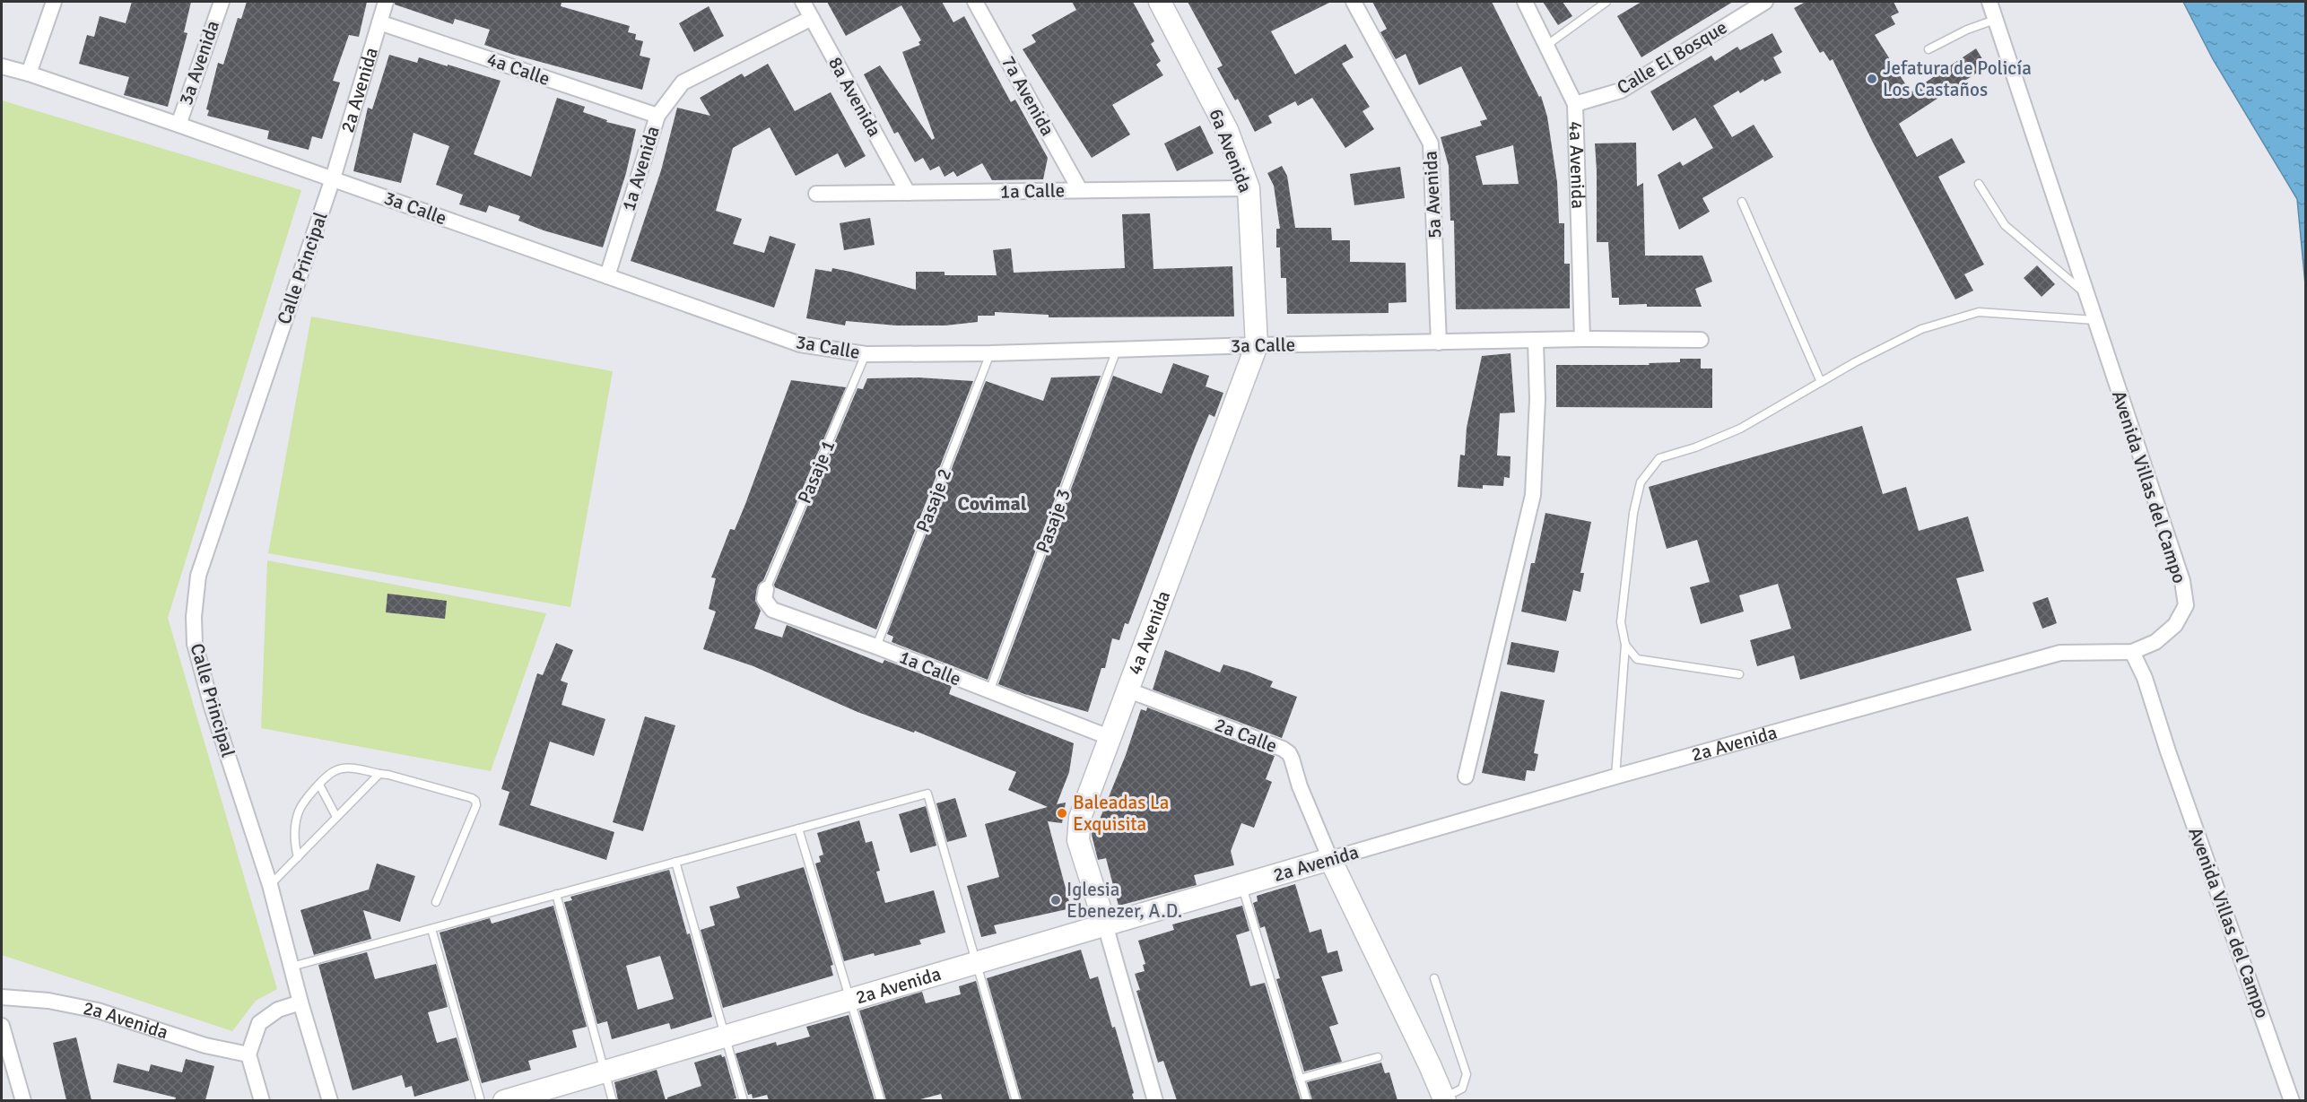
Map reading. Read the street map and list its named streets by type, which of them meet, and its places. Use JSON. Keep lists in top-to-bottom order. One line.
{"streets":{"street":["Calle El Bosque","3a Avenida","4a Calle","2a Avenida","7a Avenida","8a Avenida","6a Avenida","4a Avenida","1a Avenida","1a Calle","5a Avenida","3a Calle","Calle Principal","Avenida Villas del Campo","2a Calle"],"lane":["Pasaje 1","Pasaje 2","Pasaje 3"]},"crossings":[["Calle El Bosque","4a Avenida"],["3a Avenida","3a Calle"],["4a Calle","2a Avenida"],["4a Calle","1a Avenida"],["2a Avenida","4a Avenida"],["2a Avenida","3a Calle"],["2a Avenida","Calle Principal"],["2a Avenida","Avenida Villas del Campo"],["2a Avenida","2a Calle"],["7a Avenida","1a Calle"],["8a Avenida","1a Avenida"],["8a Avenida","1a Calle"],["6a Avenida","4a Avenida"],["6a Avenida","1a Calle"],["6a Avenida","3a Calle"],["4a Avenida","1a Calle"],["4a Avenida","3a Calle"],["4a Avenida","2a Calle"],["1a Avenida","3a Calle"],["1a Calle","Pasaje 1"],["1a Calle","Pasaje 2"],["1a Calle","Pasaje 3"],["5a Avenida","3a Calle"],["3a Calle","Calle Principal"],["3a Calle","Pasaje 1"],["3a Calle","Pasaje 2"],["3a Calle","Pasaje 3"]],"districts":["Covimal"],"places":["Jefatura de Policía Los Castaños","Baleadas La Exquisita","Iglesia Ebenezer, A.D."]}
